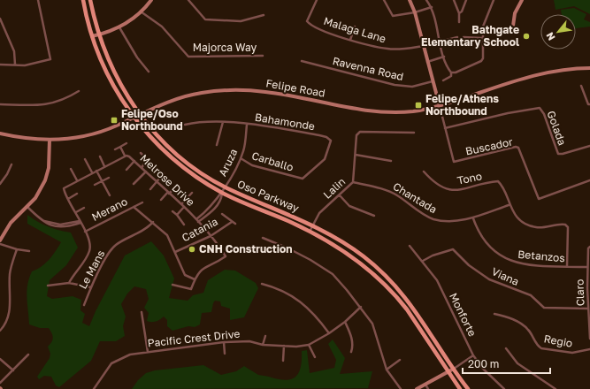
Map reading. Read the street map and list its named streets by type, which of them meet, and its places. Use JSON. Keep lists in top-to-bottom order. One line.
{"streets":{"main road":["Felipe Road","Oso Parkway"],"street":["Malaga Lane","Majorca Way","Ravenna Road","Bahamonde","Golada","Buscador","Carballo","Aruza","Tono","Melrose Drive","Lalin","Chantada","Merano","Catania","Betanzos","Le Mans","Viana","Claro","Monforte","Pacific Crest Drive","Regio"]},"crossings":[["Felipe Road","Buscador"],["Felipe Road","Oso Parkway"],["Bahamonde","Carballo"],["Bahamonde","Aruza"],["Golada","Buscador"],["Carballo","Aruza"],["Aruza","Oso Parkway"],["Tono","Chantada"],["Melrose Drive","Catania"],["Lalin","Oso Parkway"],["Lalin","Chantada"],["Chantada","Betanzos"],["Betanzos","Claro"],["Viana","Claro"],["Viana","Monforte"]],"places":{"other":["Bathgate Elementary School","CNH Construction"],"transit":["Felipe/Athens Northbound","Felipe/Oso Northbound"]},"scale_bar":"200 m","north":"bottom left"}
